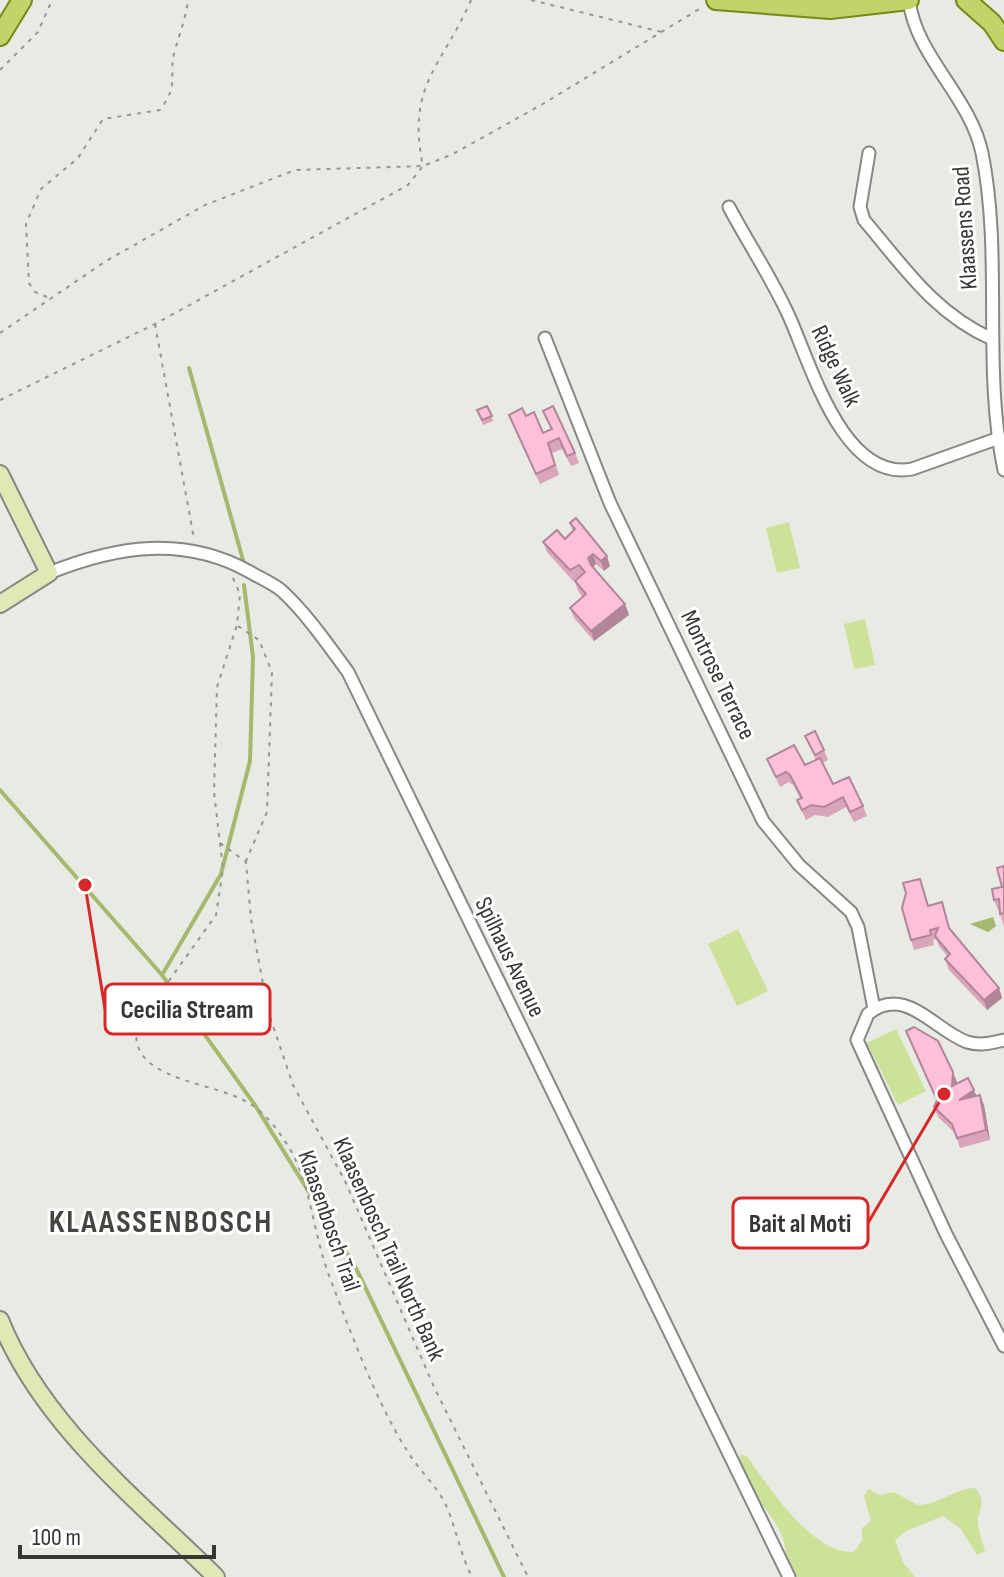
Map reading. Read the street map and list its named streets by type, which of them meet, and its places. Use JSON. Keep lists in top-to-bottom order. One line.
{"streets":{"street":["Klaassens Road","Ridge Walk","Montrose Terrace","Spilhaus Avenue"],"path":["Klaasenbosch Trail","Klaasenbosch Trail North Bank"]},"crossings":[["Klaassens Road","Ridge Walk"]],"districts":["KLAASSENBOSCH"],"places":["Cecilia Stream","Bait al Moti"],"scale_bar":"100 m"}
